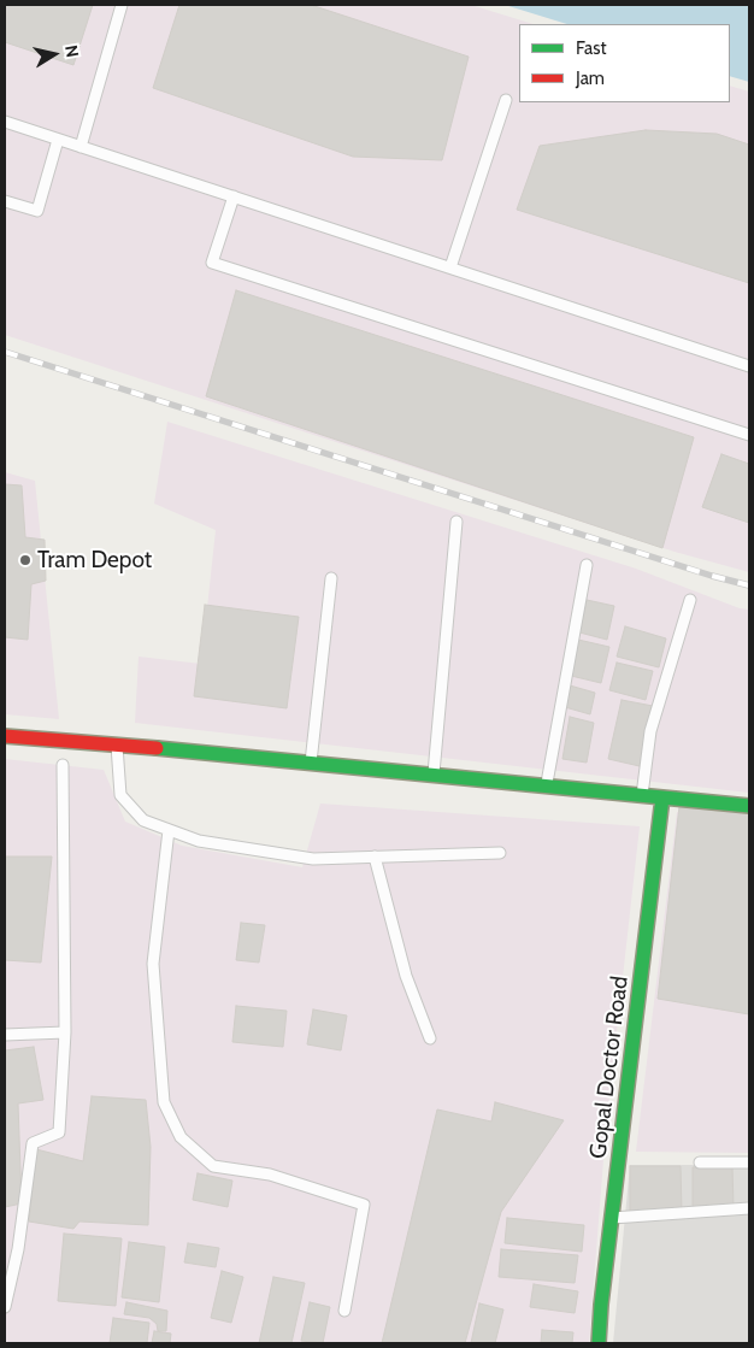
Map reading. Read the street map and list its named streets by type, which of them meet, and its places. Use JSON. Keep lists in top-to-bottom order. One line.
{"streets":{"street":["Gopal Doctor Road"]},"places":["Tram Depot"],"legend":["Fast","Jam"],"north":"right"}
